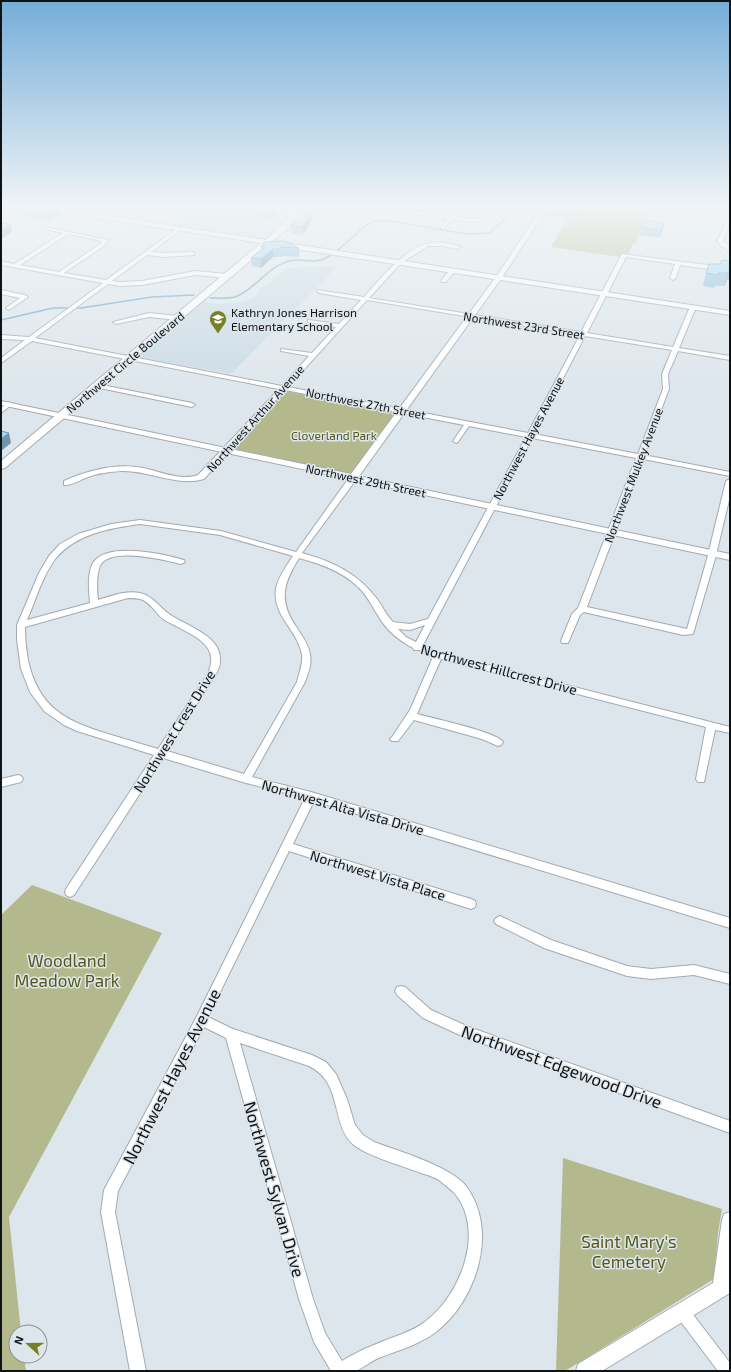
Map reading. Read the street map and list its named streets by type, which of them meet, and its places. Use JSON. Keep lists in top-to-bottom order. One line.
{"streets":{"main road":["Northwest Circle Boulevard"],"street":["Northwest 23rd Street","Northwest 27th Street","Northwest Arthur Avenue","Northwest Hayes Avenue","Northwest Mulkey Avenue","Northwest 29th Street","Northwest Hillcrest Drive","Northwest Crest Drive","Northwest Alta Vista Drive","Northwest Vista Place","Northwest Edgewood Drive","Northwest Sylvan Drive"]},"crossings":[["Northwest 23rd Street","Northwest Arthur Avenue"],["Northwest 23rd Street","Northwest Hayes Avenue"],["Northwest 23rd Street","Northwest Mulkey Avenue"],["Northwest Circle Boulevard","Northwest 27th Street"],["Northwest Circle Boulevard","Northwest 29th Street"],["Northwest 27th Street","Northwest Arthur Avenue"],["Northwest 27th Street","Northwest Hayes Avenue"],["Northwest 27th Street","Northwest Mulkey Avenue"],["Northwest Arthur Avenue","Northwest 29th Street"],["Northwest Hayes Avenue","Northwest 29th Street"],["Northwest Hayes Avenue","Northwest Hillcrest Drive"],["Northwest Hayes Avenue","Northwest Alta Vista Drive"],["Northwest Hayes Avenue","Northwest Vista Place"],["Northwest Mulkey Avenue","Northwest 29th Street"],["Northwest Hillcrest Drive","Northwest Crest Drive"],["Northwest Hillcrest Drive","Northwest Alta Vista Drive"],["Northwest Crest Drive","Northwest Alta Vista Drive"]],"parks":["Cloverland Park","Woodland Meadow Park","Saint Mary's Cemetery"],"places":{"school or university":["Kathryn Jones Harrison Elementary School"]},"north":"left"}
